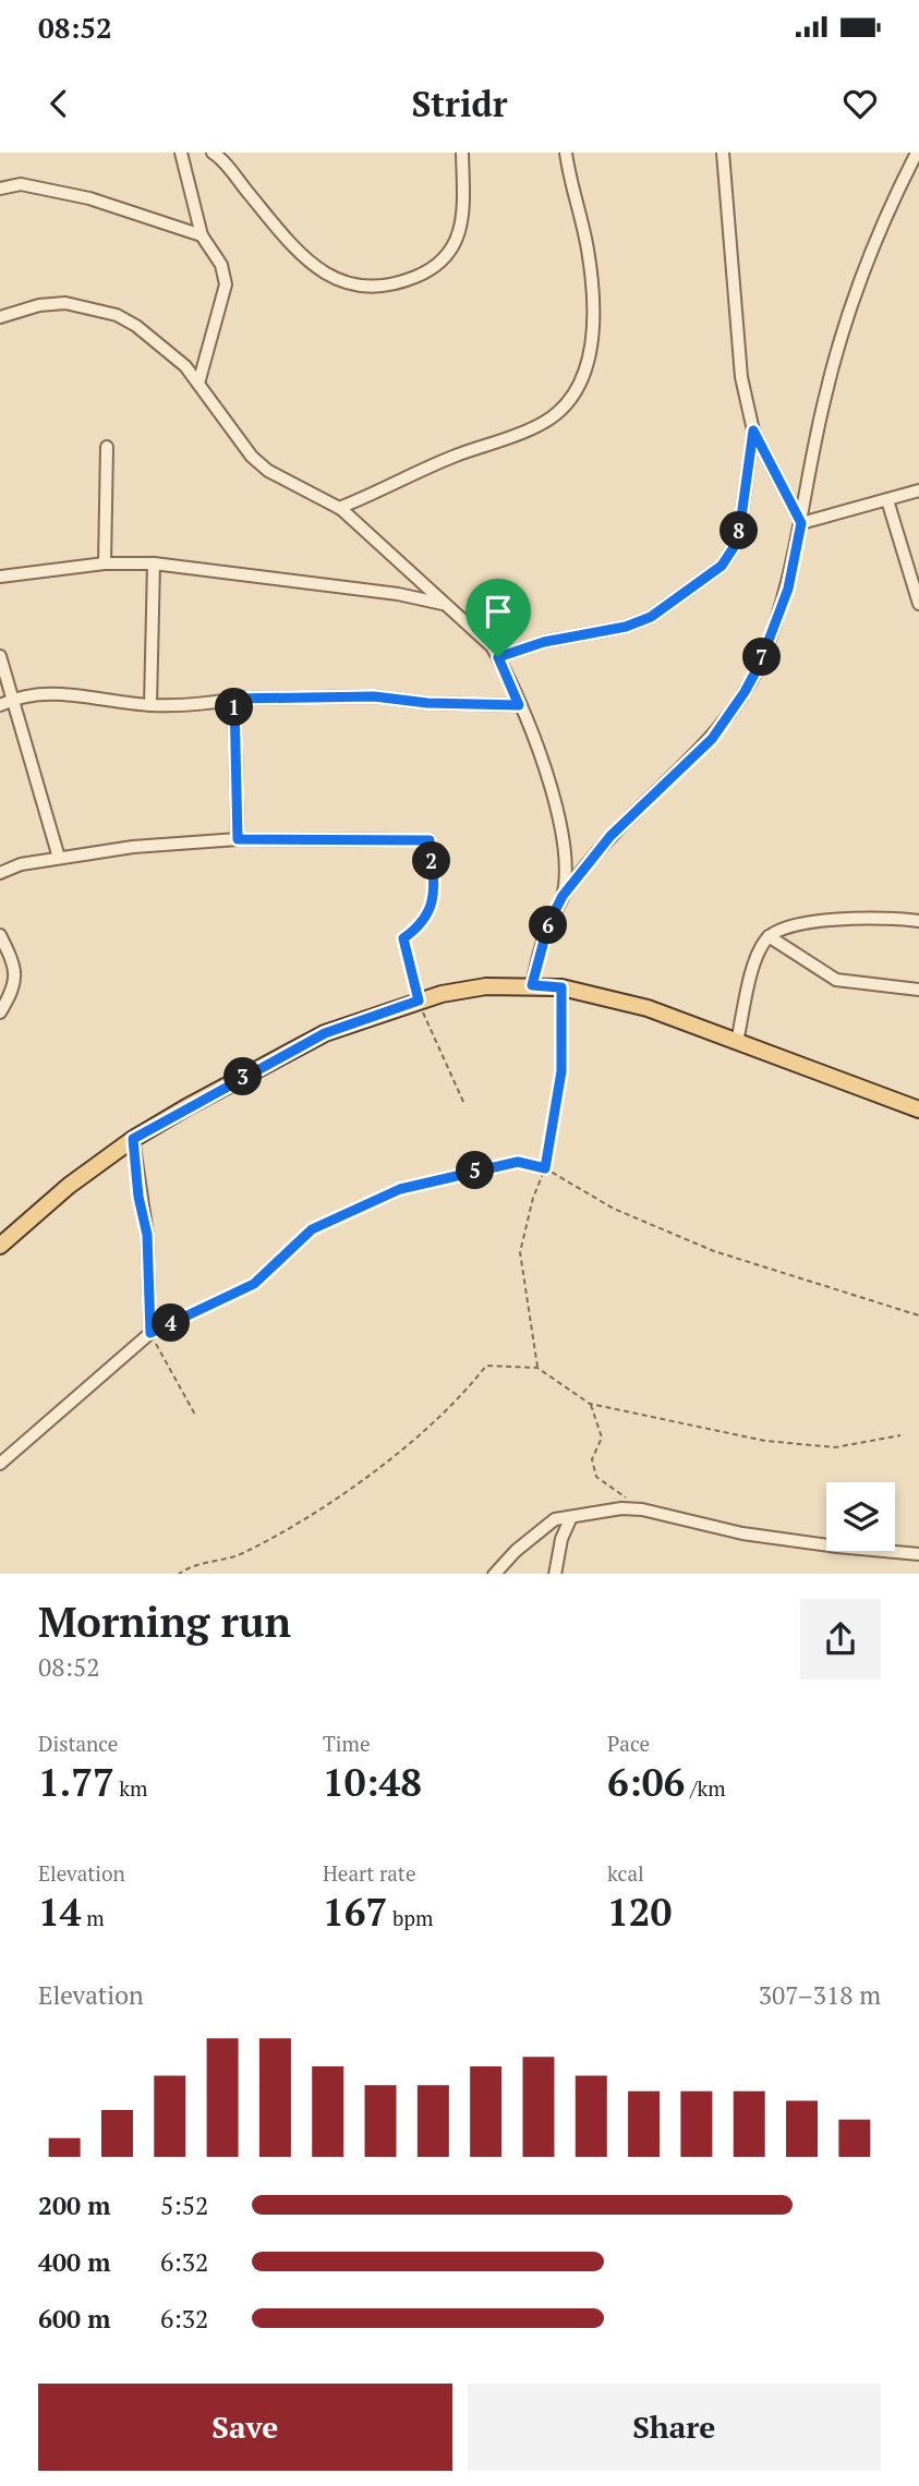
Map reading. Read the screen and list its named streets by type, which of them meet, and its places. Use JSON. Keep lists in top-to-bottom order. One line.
{"page":{"status":"08:52","header":"Stridr","pins":["8","7","1","2","6","3","5","4"],"heading":["Morning run","08:52"],"stats":[["Distance","1.77 km"],["Time","10:48"],["Pace","6:06 /km"],["Elevation","14 m"],["Heart rate","167 bpm"],["kcal","120"]],"chart":["Elevation","307–318 m"],"list":[{"name":"200 m","note":"5:52"},{"name":"400 m","note":"6:32"},{"name":"600 m","note":"6:32"}],"buttons":["Save","Share"]}}
